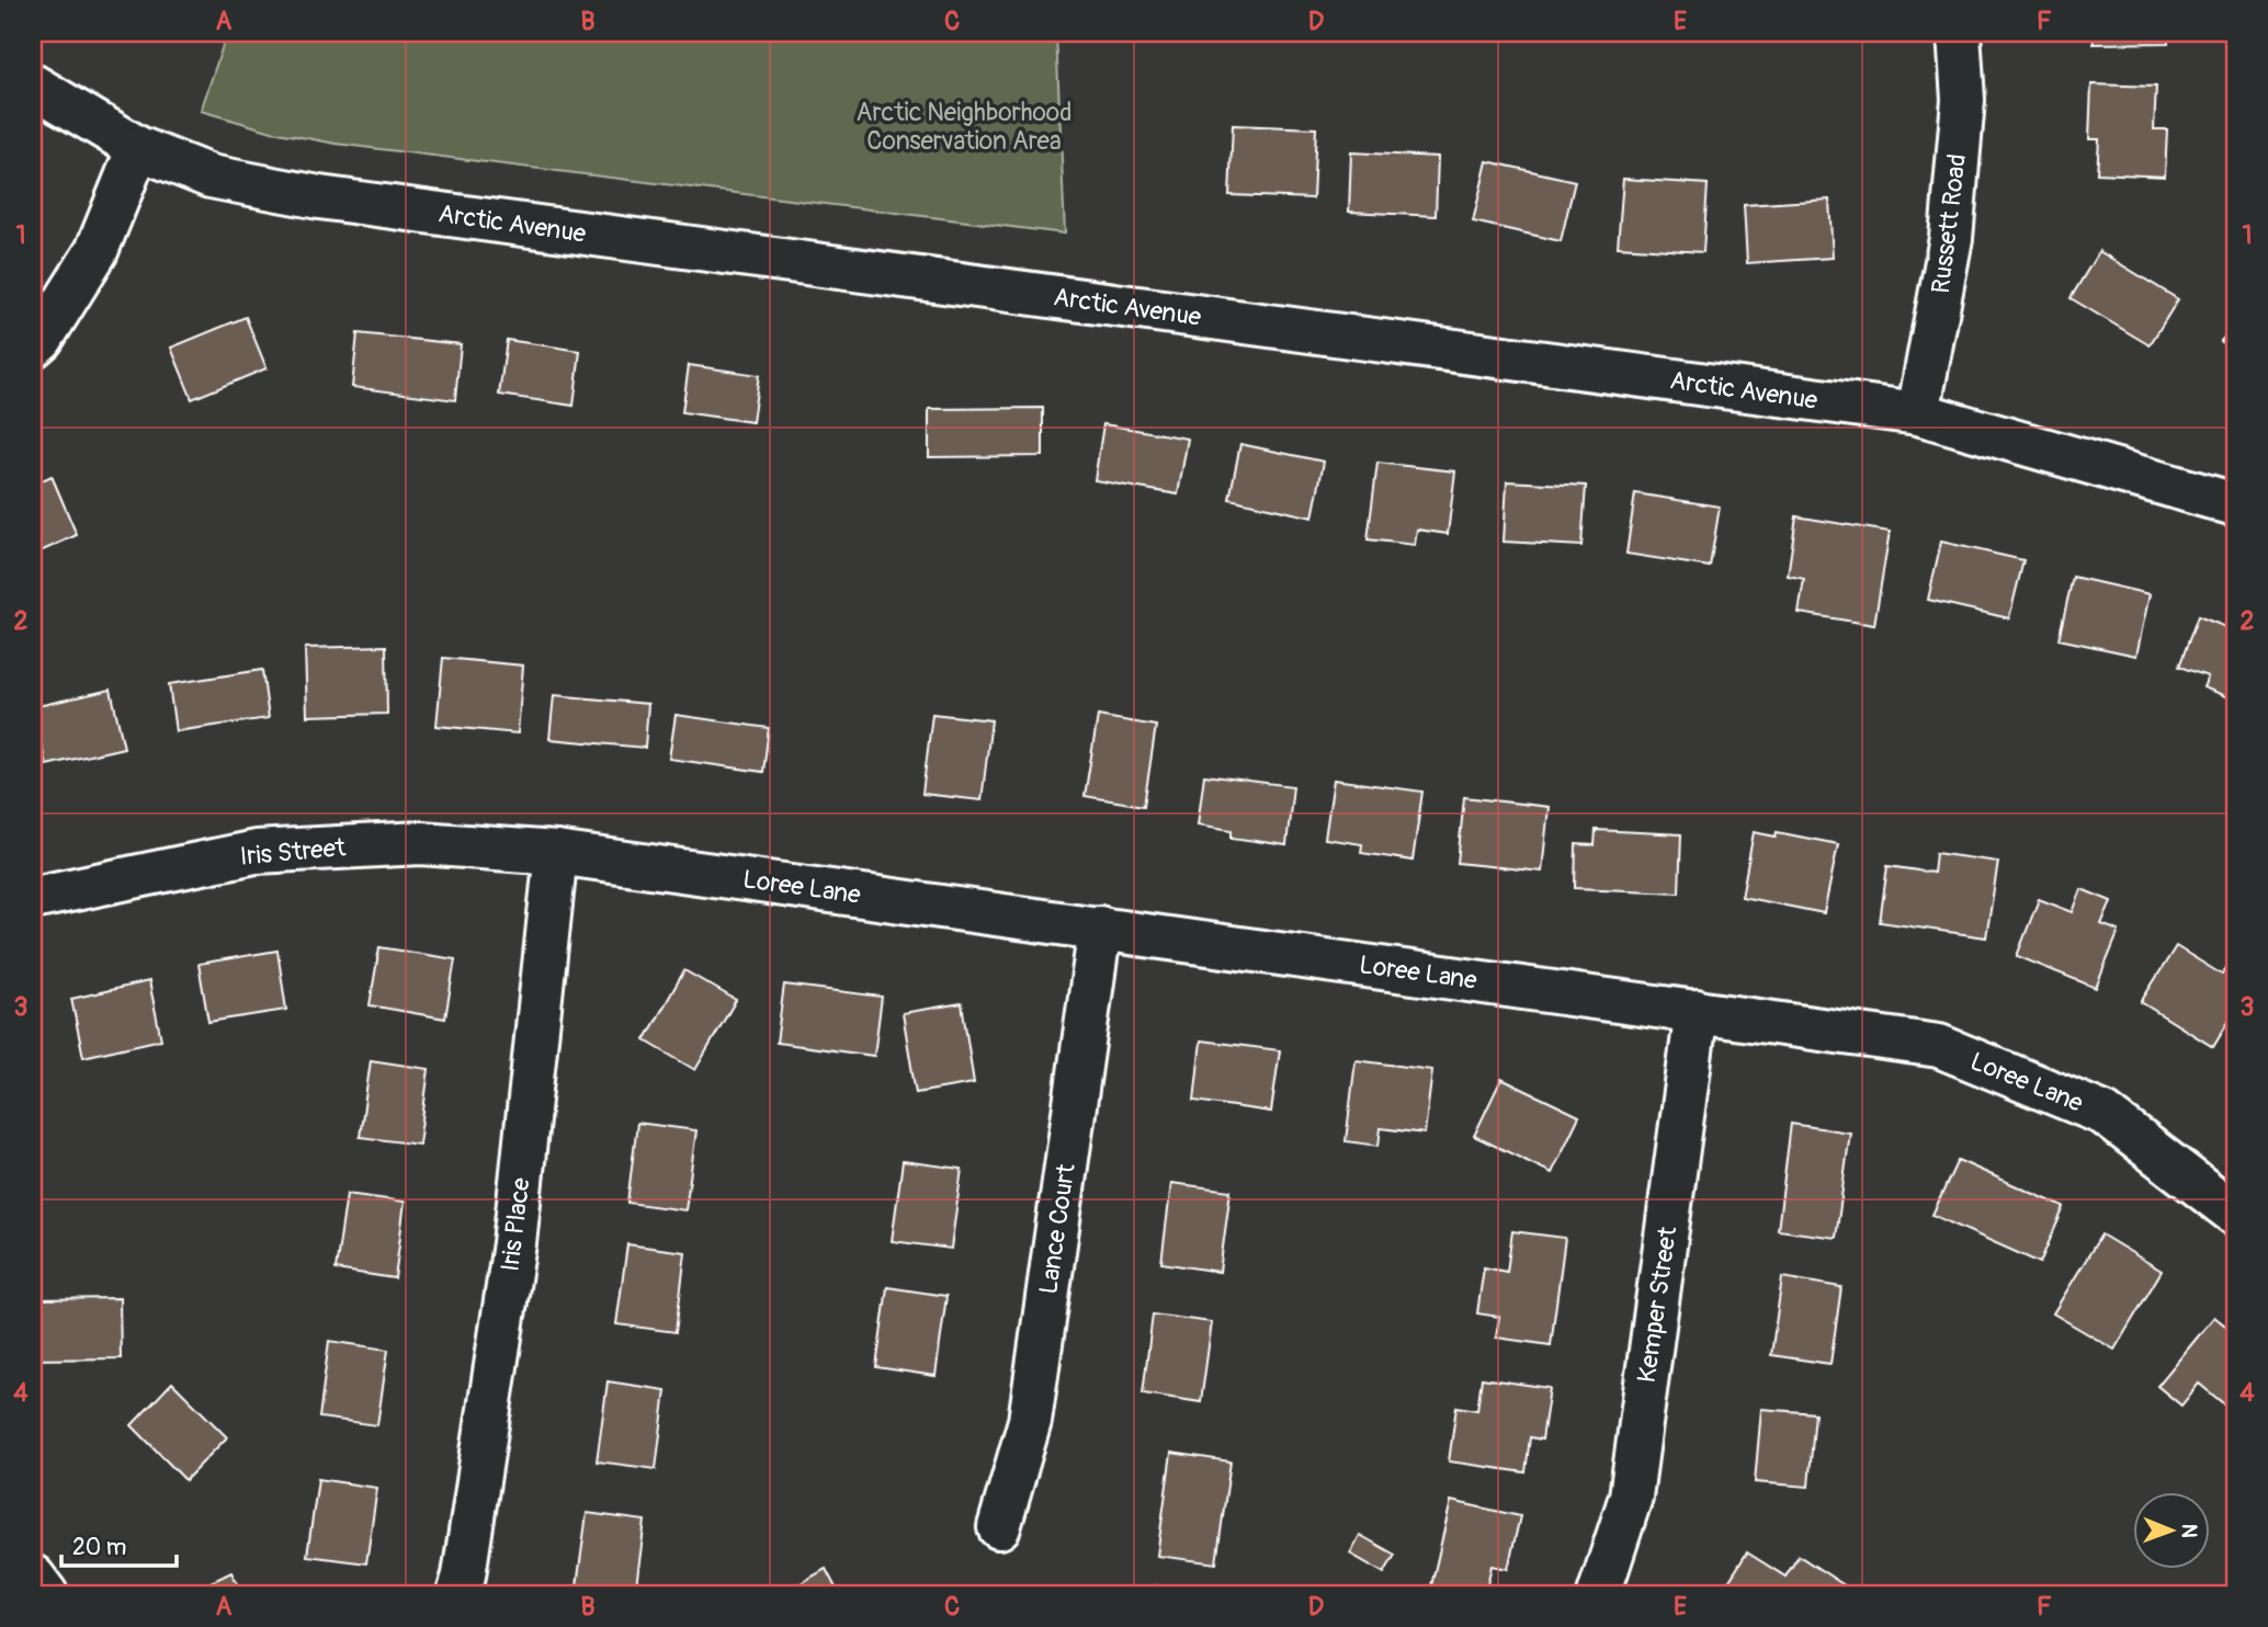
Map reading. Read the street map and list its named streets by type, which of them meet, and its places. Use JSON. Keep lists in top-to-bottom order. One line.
{"streets":{"street":["Arctic Avenue","Russett Road","Iris Street","Loree Lane","Iris Place","Lance Court","Kemper Street"]},"crossings":[["Arctic Avenue","Russett Road"],["Iris Street","Loree Lane"],["Iris Street","Iris Place"],["Loree Lane","Iris Place"],["Loree Lane","Lance Court"],["Loree Lane","Kemper Street"]],"parks":["Arctic Neighborhood Conservation Area"],"scale_bar":"20 m","north":"right","grid":{"columns":["A","B","C","D","E","F"],"rows":["1","2","3","4"]}}
